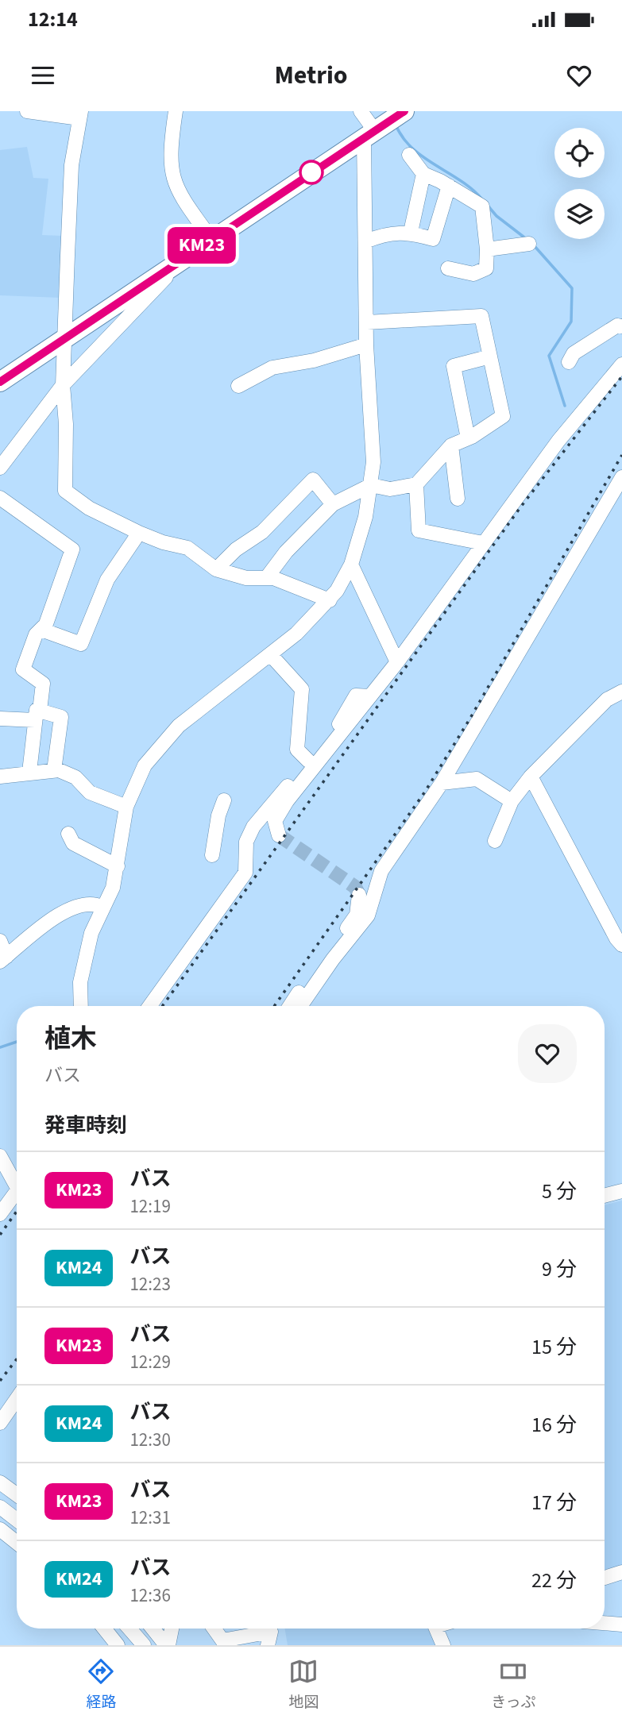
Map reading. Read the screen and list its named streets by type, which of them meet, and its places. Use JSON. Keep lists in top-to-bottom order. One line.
{"lines":["bus line KM23"],"page":{"status":"12:14","header":"Metrio","on_map":"KM23","heading":[["植木","バス"],"発車時刻"],"list":[{"mark":"KM23","name":"バス","note":"12:19","value":"5 分"},{"mark":"KM24","name":"バス","note":"12:23","value":"9 分"},{"mark":"KM23","name":"バス","note":"12:29","value":"15 分"},{"mark":"KM24","name":"バス","note":"12:30","value":"16 分"},{"mark":"KM23","name":"バス","note":"12:31","value":"17 分"},{"mark":"KM24","name":"バス","note":"12:36","value":"22 分"}],"tabs":["経路","地図","きっぷ"]}}
